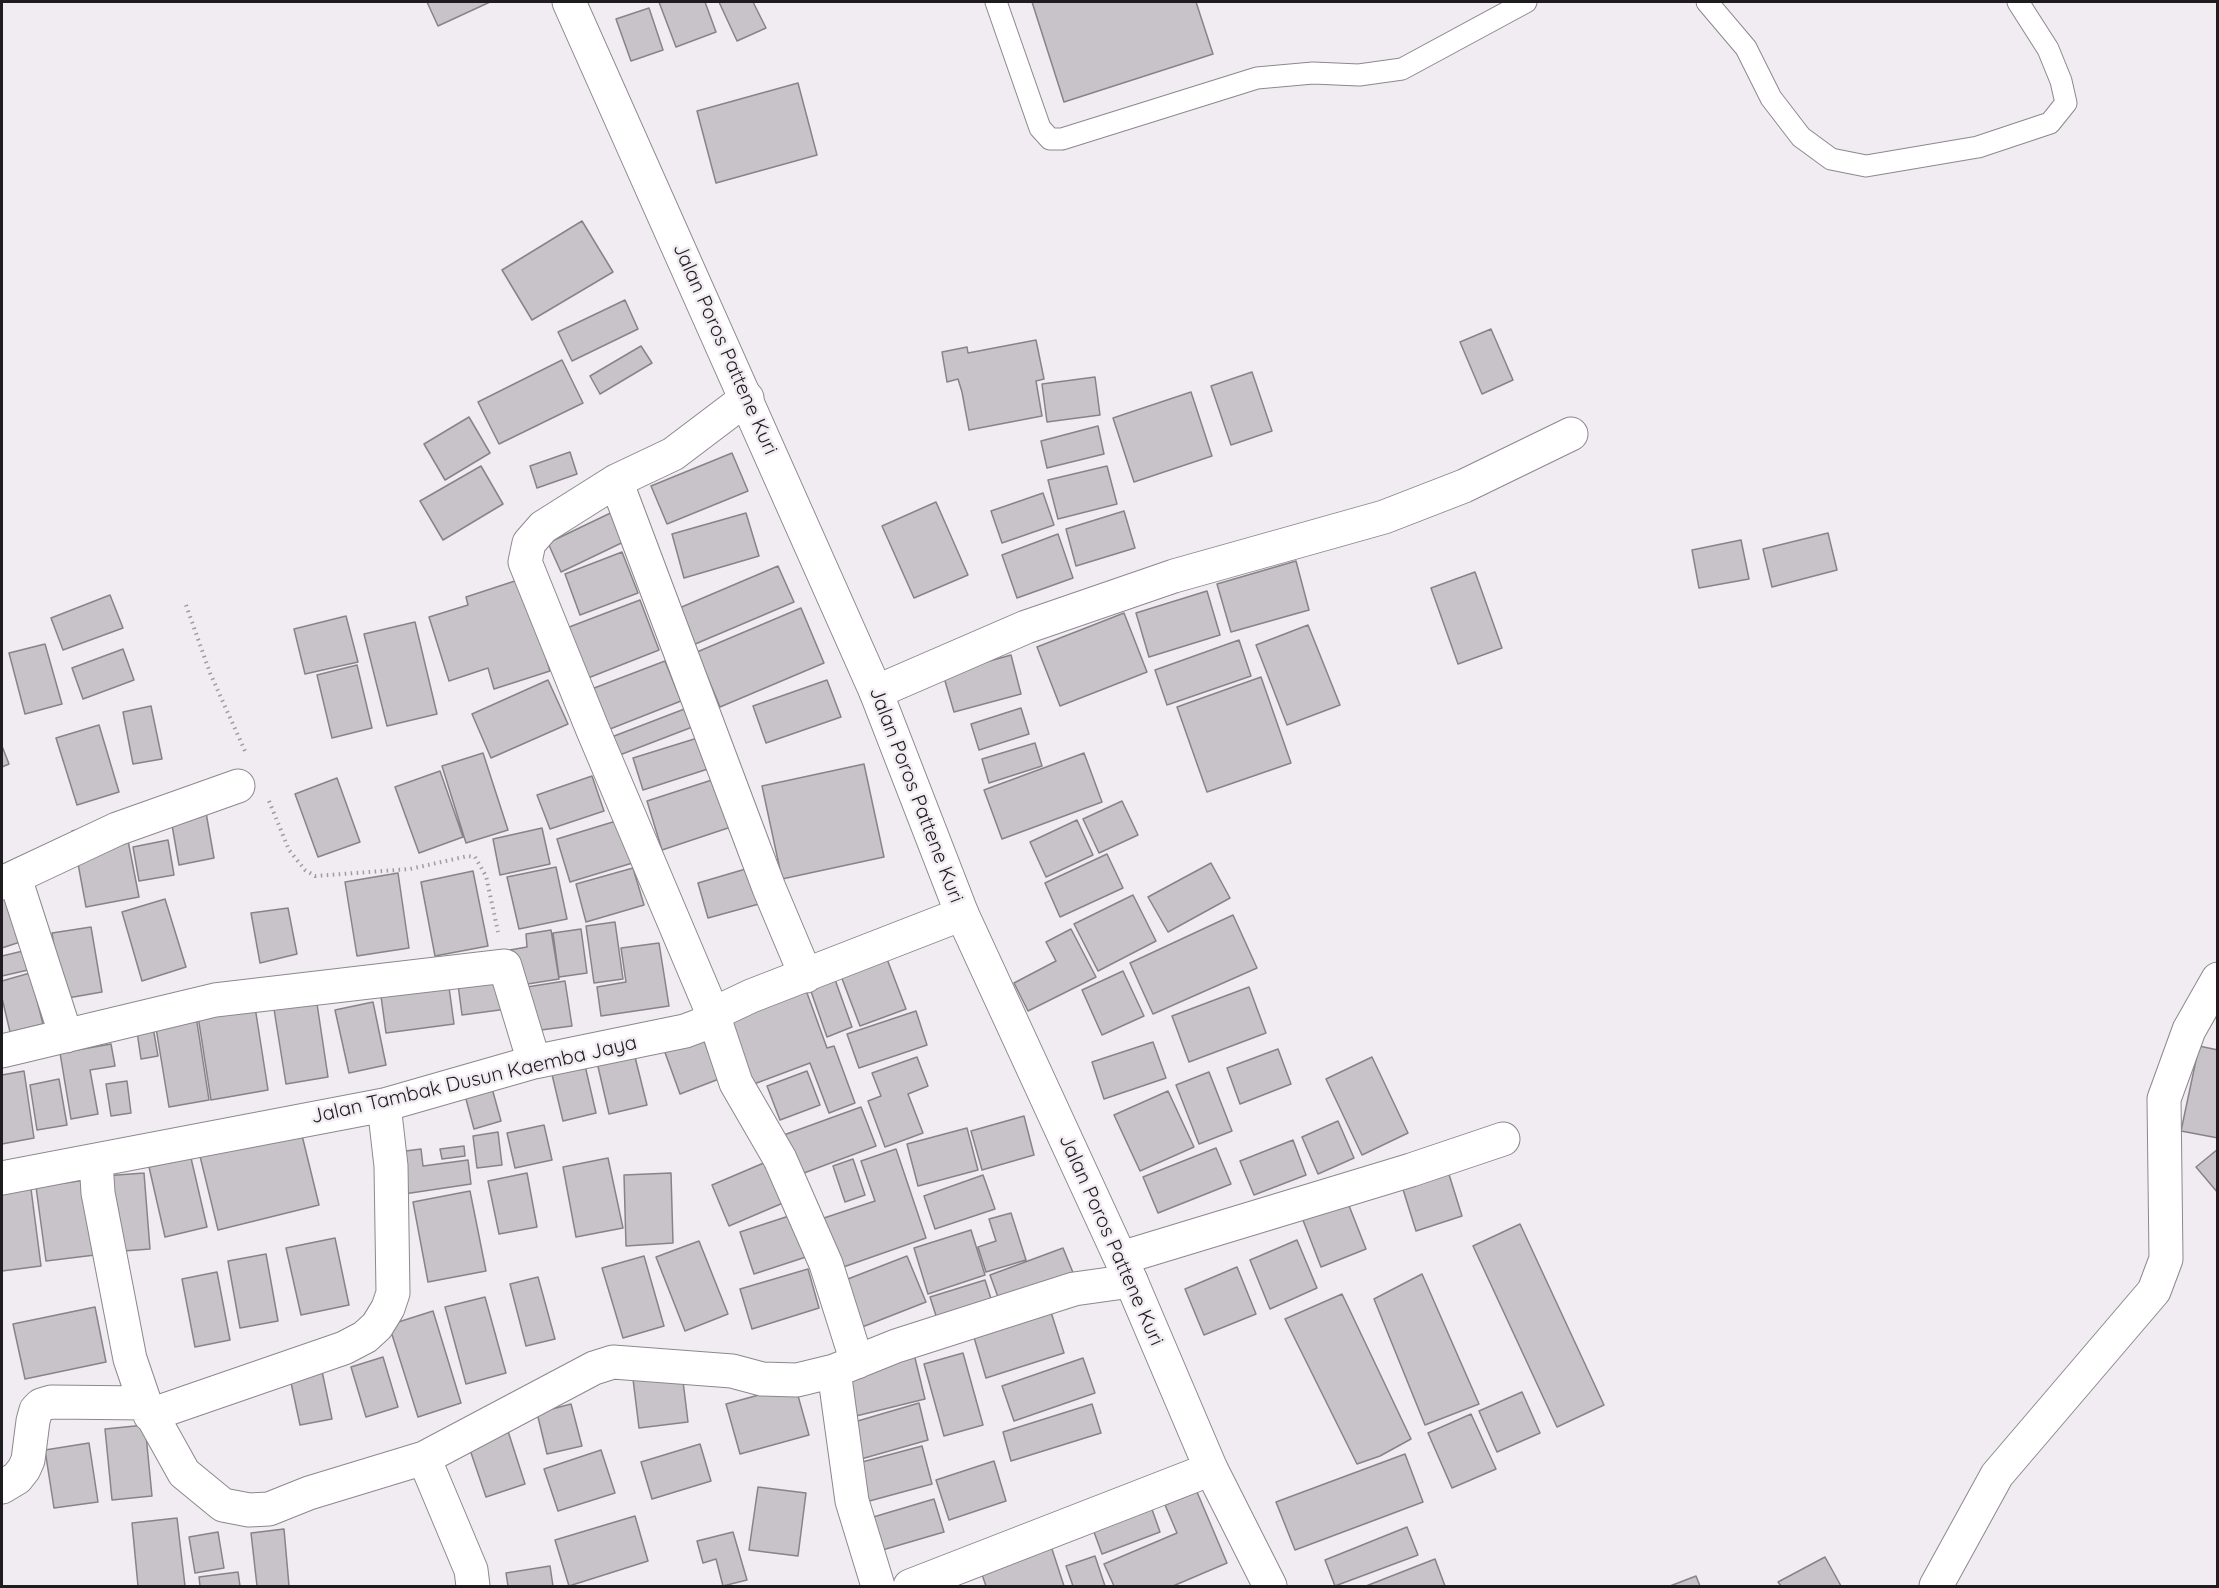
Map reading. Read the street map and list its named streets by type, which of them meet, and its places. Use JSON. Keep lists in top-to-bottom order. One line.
{"streets":{"street":["Jalan Poros Pattene Kuri","Jalan Tambak Dusun Kaemba Jaya"]},"crossings":[["Jalan Poros Pattene Kuri","Jalan Tambak Dusun Kaemba Jaya"]]}
